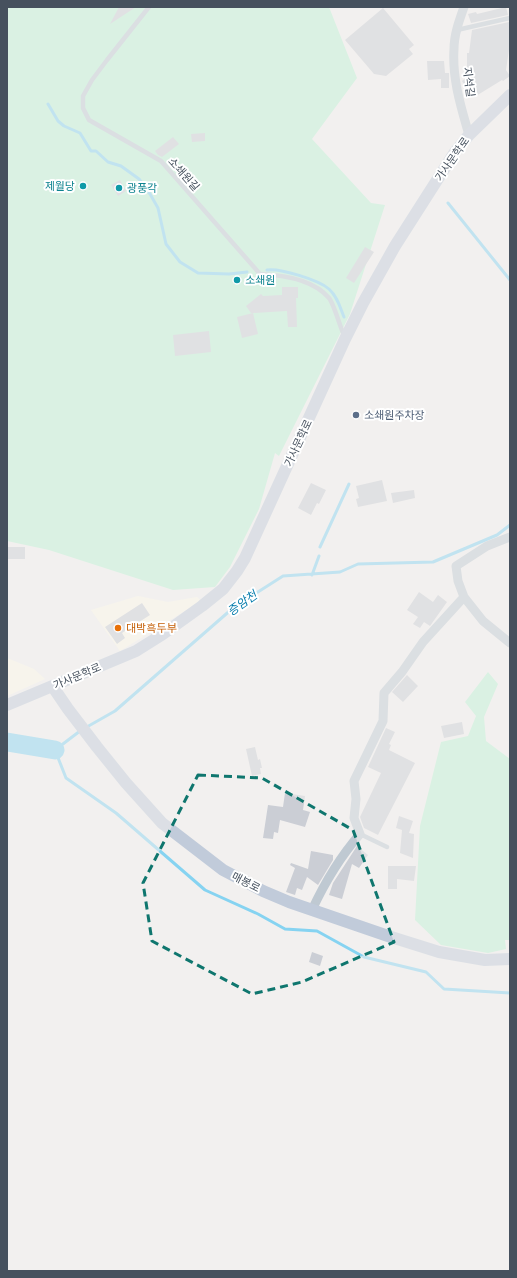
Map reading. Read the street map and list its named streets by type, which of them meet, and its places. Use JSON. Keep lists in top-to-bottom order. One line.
{"streets":{"main road":["가사문학로","매봉로"],"street":["지석길"],"lane":["소쇄원길"]},"crossings":[["지석길","가사문학로"],["가사문학로","소쇄원길"],["가사문학로","매봉로"]],"water":["증암천"],"places":["제월당","광풍각","소쇄원","소쇄원주차장","대박흑두부"]}
